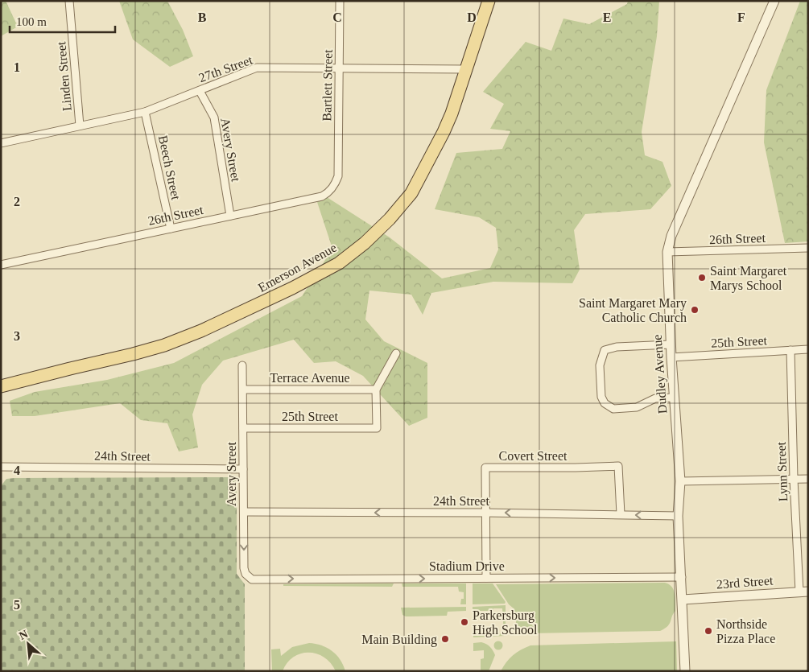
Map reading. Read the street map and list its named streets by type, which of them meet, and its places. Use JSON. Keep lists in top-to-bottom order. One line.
{"streets":{"main road":["Emerson Avenue"],"street":["27th Street","Linden Street","Bartlett Street","Avery Street","Beech Street","26th Street","25th Street","Dudley Avenue","Terrace Avenue","24th Street","Covert Street","Lynn Street","Stadium Drive","23rd Street"]},"crossings":[["27th Street","Linden Street"],["27th Street","Bartlett Street"],["27th Street","Avery Street"],["27th Street","Beech Street"],["27th Street","Emerson Avenue"],["Bartlett Street","26th Street"],["Avery Street","26th Street"],["Avery Street","25th Street"],["Avery Street","Terrace Avenue"],["Avery Street","24th Street"],["Avery Street","Stadium Drive"],["Beech Street","26th Street"],["26th Street","Dudley Avenue"],["25th Street","Dudley Avenue"],["25th Street","Terrace Avenue"],["25th Street","Lynn Street"],["Dudley Avenue","24th Street"],["Dudley Avenue","Stadium Drive"],["Dudley Avenue","23rd Street"],["24th Street","Covert Street"],["Covert Street","Stadium Drive"],["Lynn Street","23rd Street"]],"one_way":["24th Street","Stadium Drive"],"places":["Saint Margaret Marys School","Saint Margaret Mary Catholic Church","Parkersburg High School","Northside Pizza Place","Main Building"],"scale_bar":"100 m","north":"top left","grid":{"columns":["B","C","D","E","F"],"rows":["1","2","3","4","5"]}}
